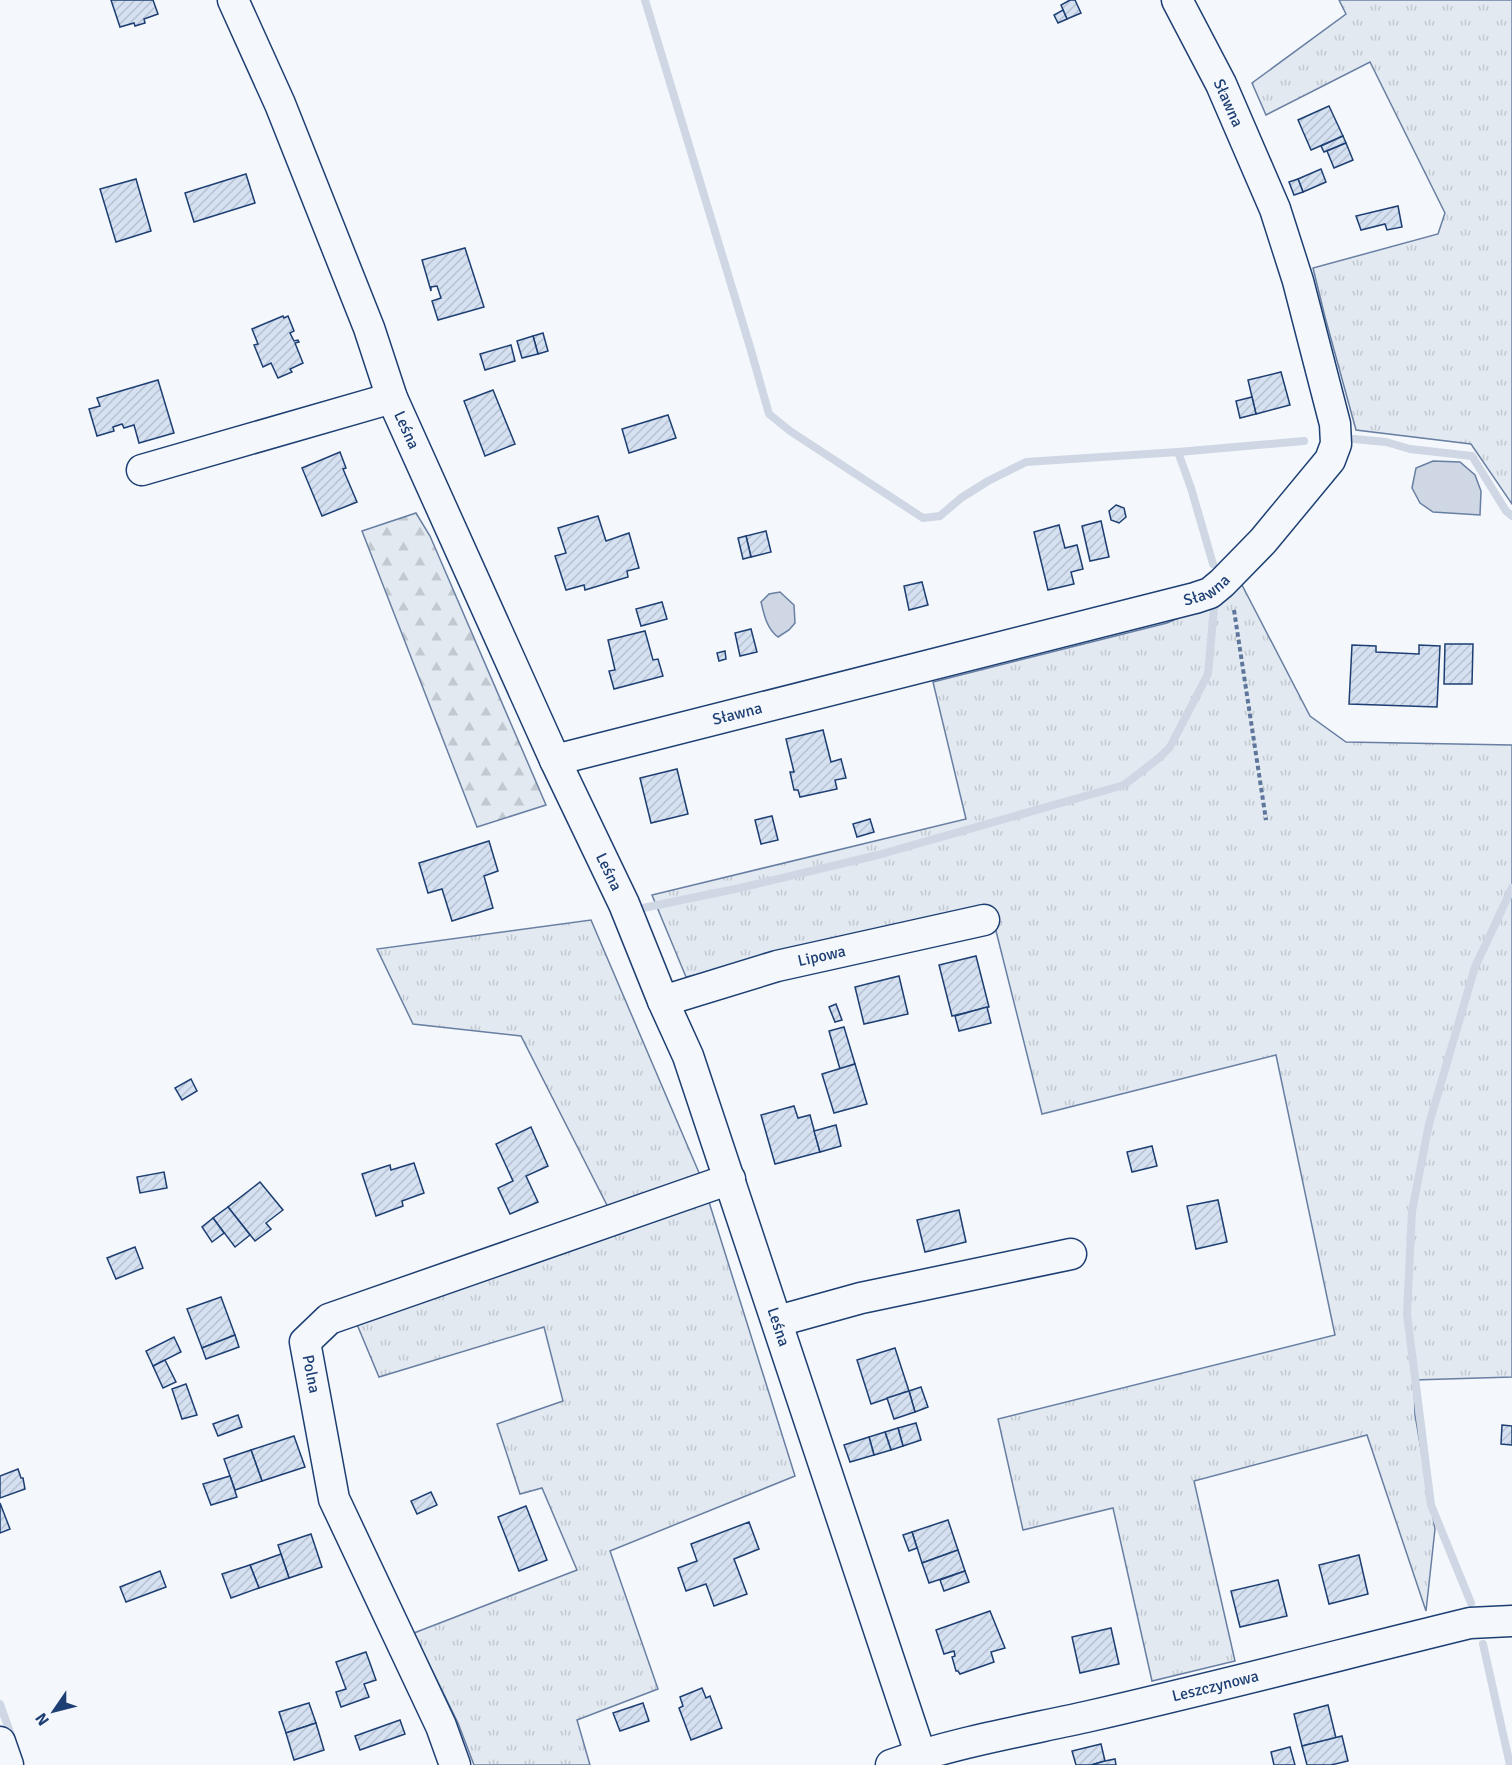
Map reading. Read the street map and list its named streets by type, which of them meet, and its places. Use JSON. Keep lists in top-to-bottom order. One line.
{"streets":{"street":["Sławna","Leśna","Lipowa","Polna","Leszczynowa"]},"crossings":[["Sławna","Leśna"],["Leśna","Lipowa"],["Leśna","Polna"],["Leśna","Leszczynowa"]],"north":"bottom left"}
